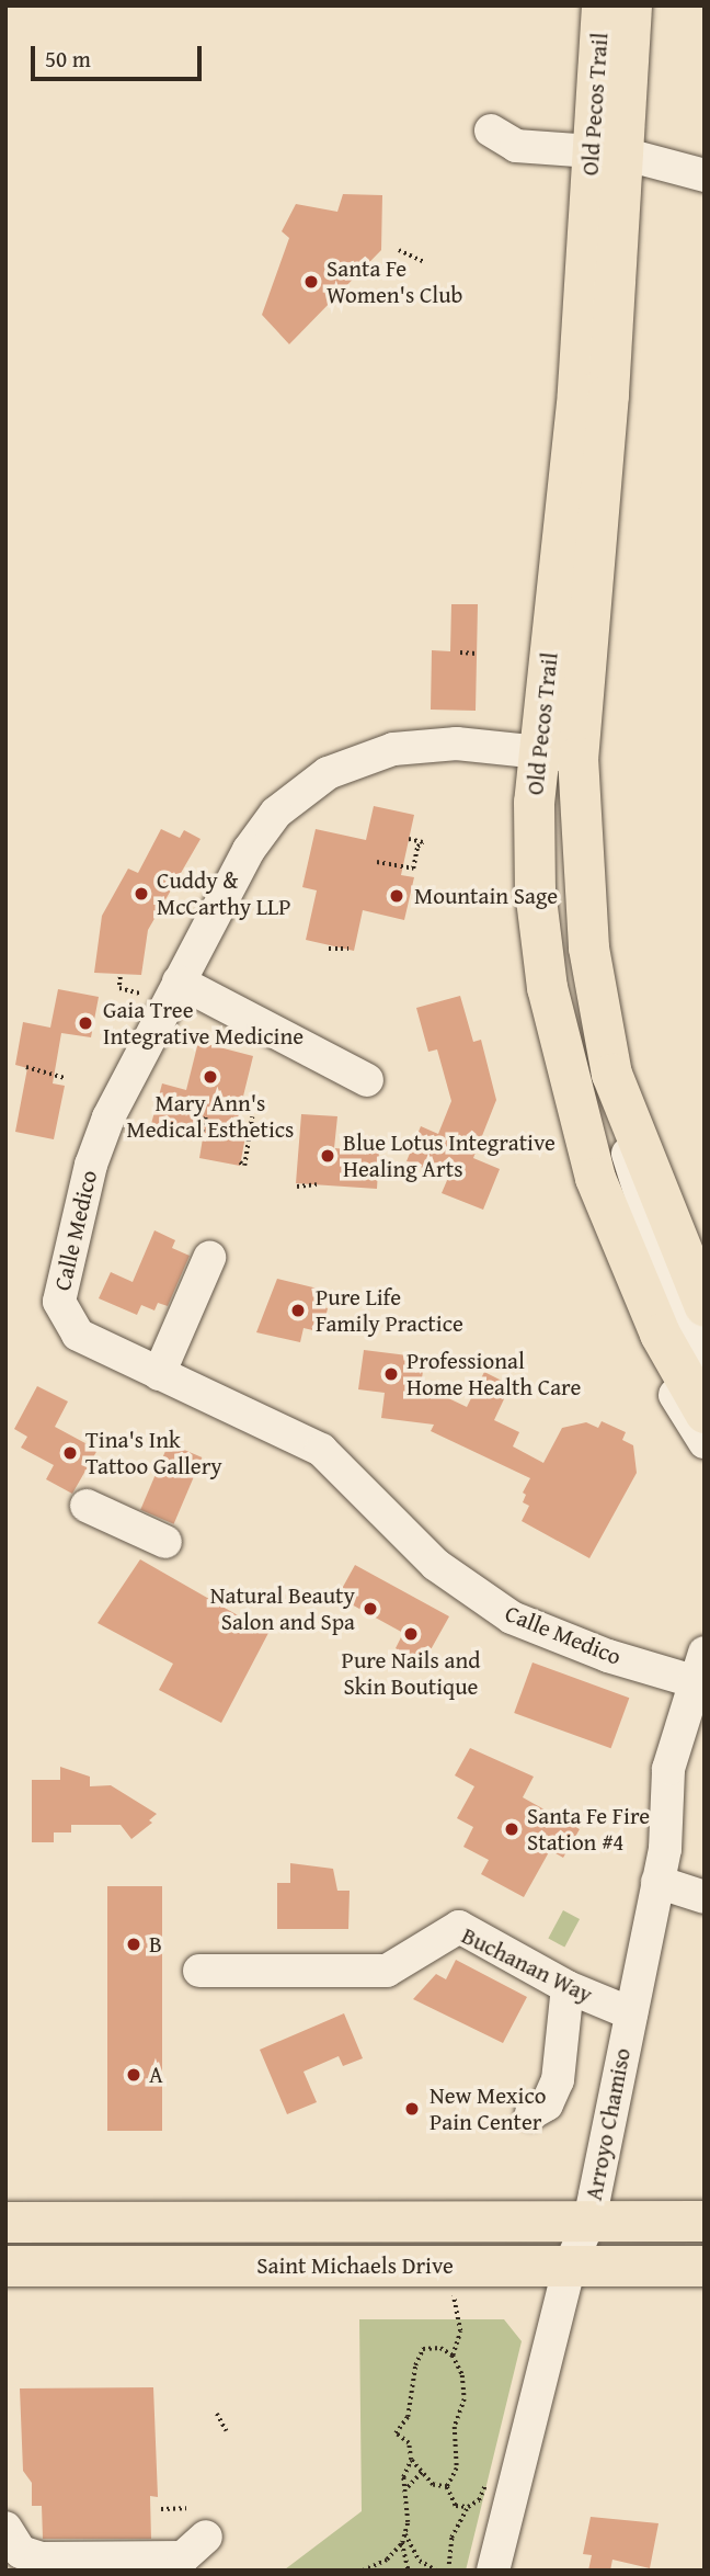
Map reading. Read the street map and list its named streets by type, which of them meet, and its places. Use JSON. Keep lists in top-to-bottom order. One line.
{"streets":{"main road":["Old Pecos Trail","Saint Michaels Drive"],"street":["Calle Medico","Buchanan Way","Arroyo Chamiso"]},"crossings":[["Old Pecos Trail","Calle Medico"],["Calle Medico","Arroyo Chamiso"],["Buchanan Way","Arroyo Chamiso"],["Arroyo Chamiso","Saint Michaels Drive"]],"places":["Santa Fe Women's Club","Cuddy & McCarthy LLP","Mountain Sage","Gaia Tree Integrative Medicine","Mary Ann's Medical Esthetics","Blue Lotus Integrative Healing Arts","Pure Life Family Practice","Professional Home Health Care","Tina's Ink Tattoo Gallery","Natural Beauty Salon and Spa","Pure Nails and Skin Boutique","Santa Fe Fire Station #4","B","A","New Mexico Pain Center"],"scale_bar":"50 m"}
